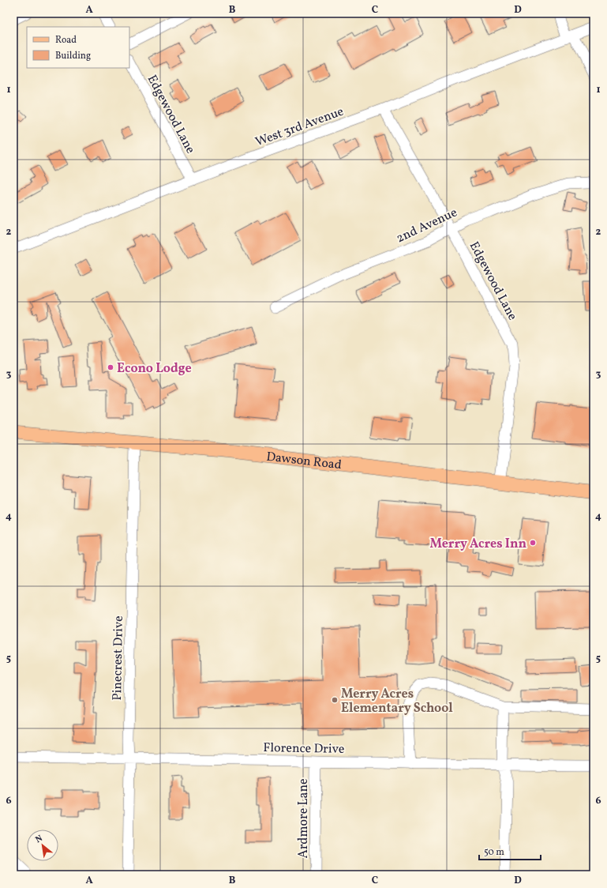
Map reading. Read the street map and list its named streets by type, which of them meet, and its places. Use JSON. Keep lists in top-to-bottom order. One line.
{"streets":{"main road":["Dawson Road"],"street":["Edgewood Lane","West 3rd Avenue","2nd Avenue","Pinecrest Drive","Florence Drive","Ardmore Lane"]},"crossings":[["Edgewood Lane","West 3rd Avenue"],["Edgewood Lane","2nd Avenue"],["Edgewood Lane","Dawson Road"],["Dawson Road","Pinecrest Drive"],["Pinecrest Drive","Florence Drive"],["Florence Drive","Ardmore Lane"]],"places":["Econo Lodge","Merry Acres Inn","Merry Acres Elementary School"],"legend":["Road","Building"],"scale_bar":"50 m","north":"top left","grid":{"columns":["A","B","C","D"],"rows":["1","2","3","4","5","6"]}}
